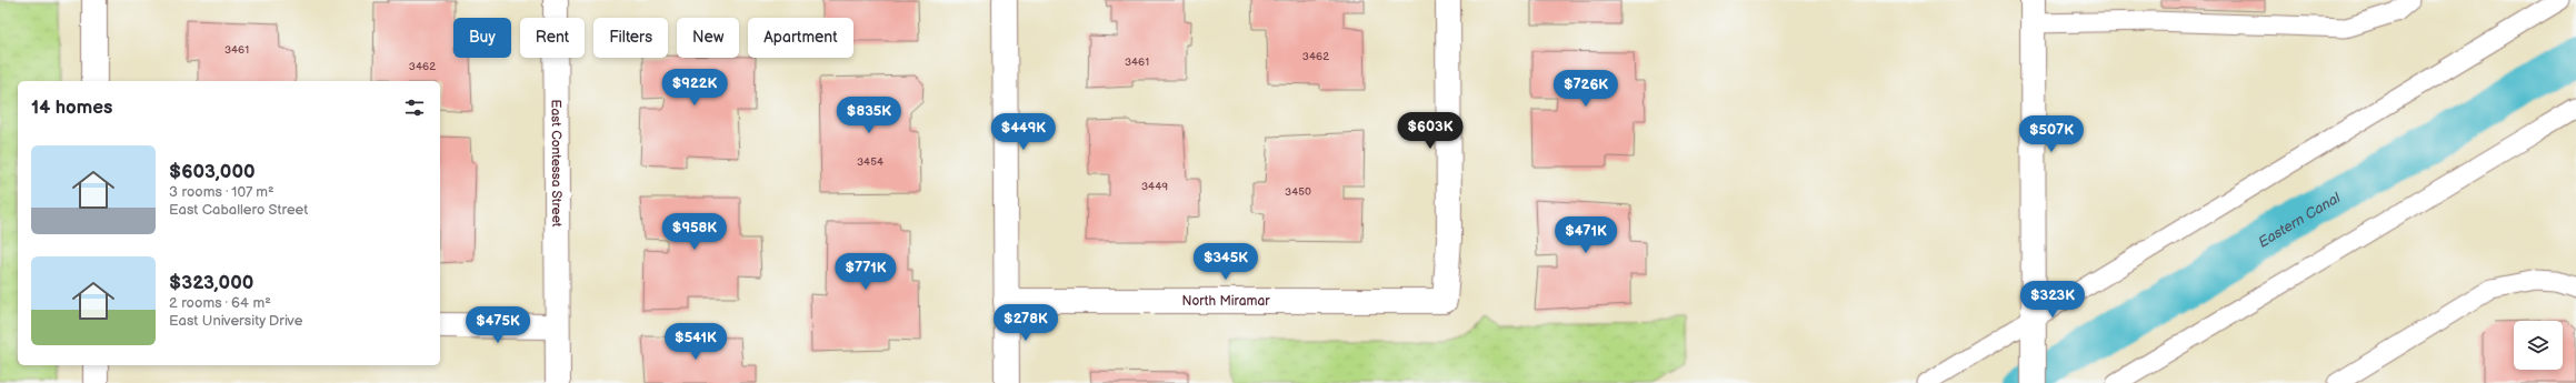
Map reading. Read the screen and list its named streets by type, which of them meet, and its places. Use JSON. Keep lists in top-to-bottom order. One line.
{"streets":{"street":["East Contessa Street","North Miramar"]},"water":["Eastern Canal"],"house_numbers":["3461","3462","3461","3462","3454","3449","3450"],"page":{"chip":["Buy","Rent","Filters","New","Apartment"],"price":["$922K","$726K","$835K","$603K","$449K","$507K","$958K","$471K","$345K","$771K","$323K","$278K","$475K","$541K"],"heading":"14 homes","list":[{"name":"$603,000","note":"3 rooms · 107 m² · East Caballero Street"},{"name":"$323,000","note":"2 rooms · 64 m² · East University Drive"}]}}
